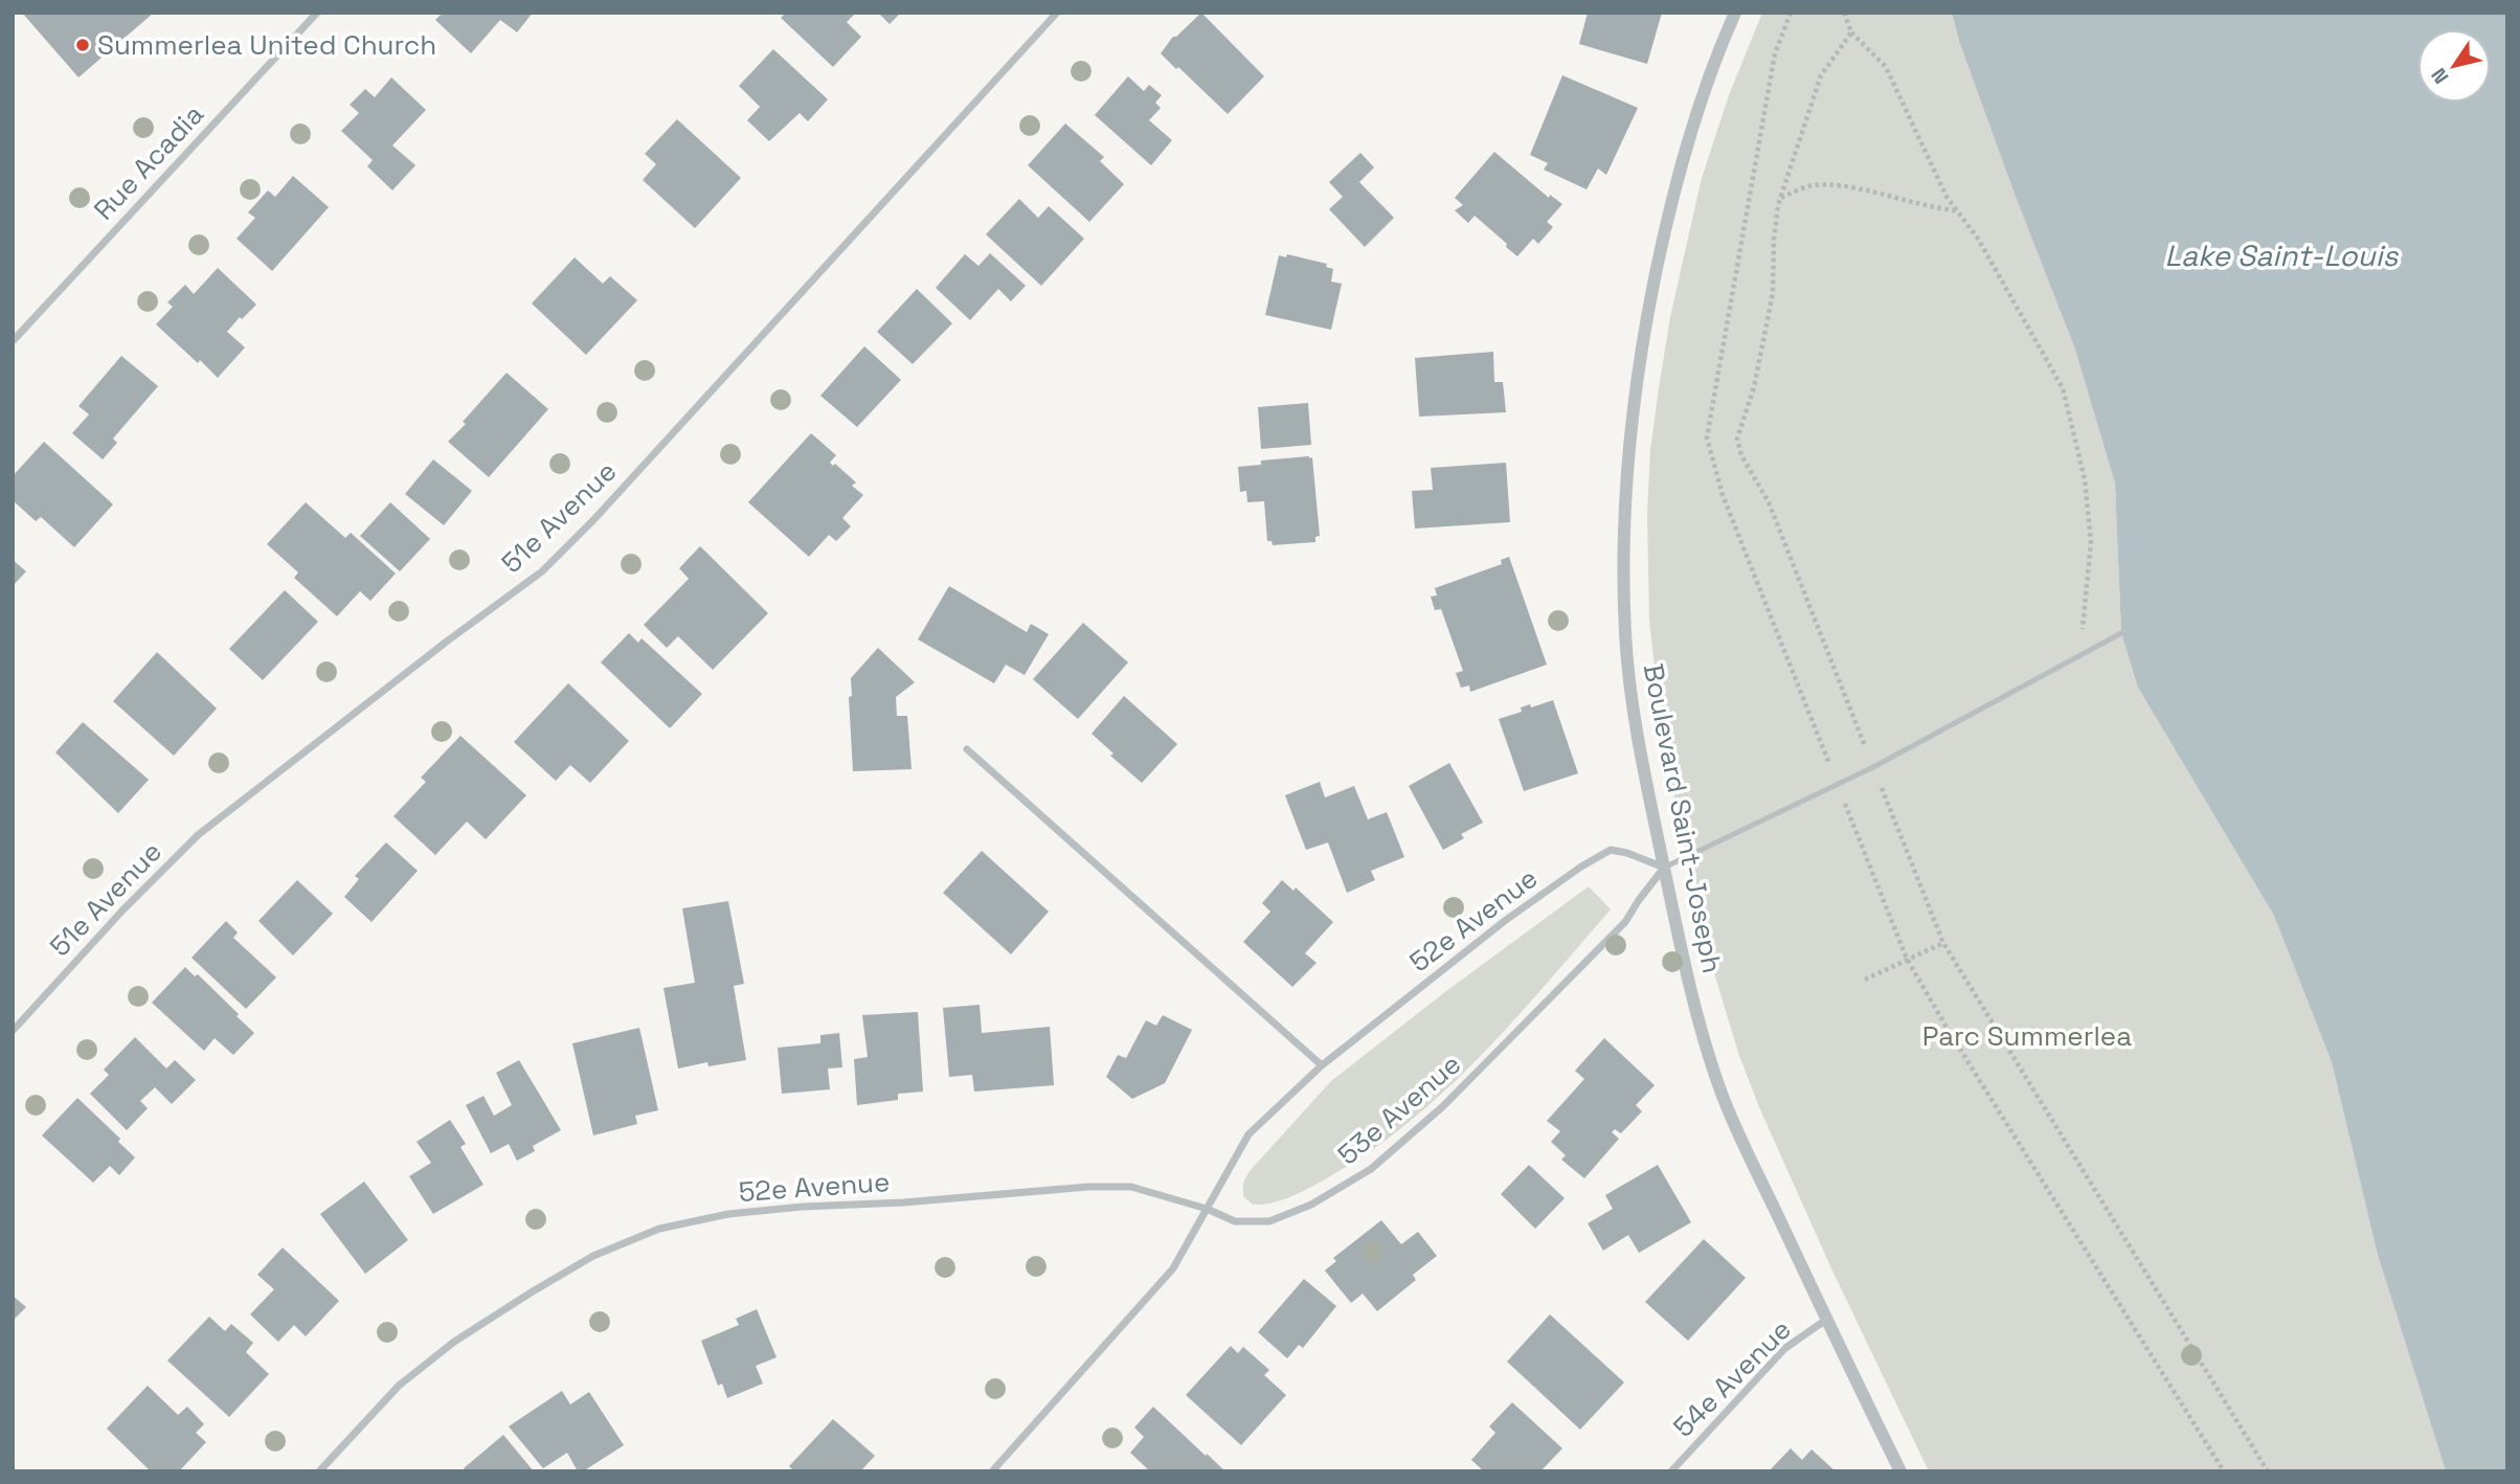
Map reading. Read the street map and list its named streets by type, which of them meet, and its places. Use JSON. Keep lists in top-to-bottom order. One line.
{"streets":{"street":["Rue Acadia","51e Avenue","Boulevard Saint-Joseph","52e Avenue","53e Avenue","54e Avenue"]},"crossings":[["Boulevard Saint-Joseph","52e Avenue"],["Boulevard Saint-Joseph","53e Avenue"],["Boulevard Saint-Joseph","54e Avenue"],["52e Avenue","53e Avenue"]],"water":["Lake Saint-Louis"],"parks":["Parc Summerlea"],"places":["Summerlea United Church"],"north":"bottom left"}
